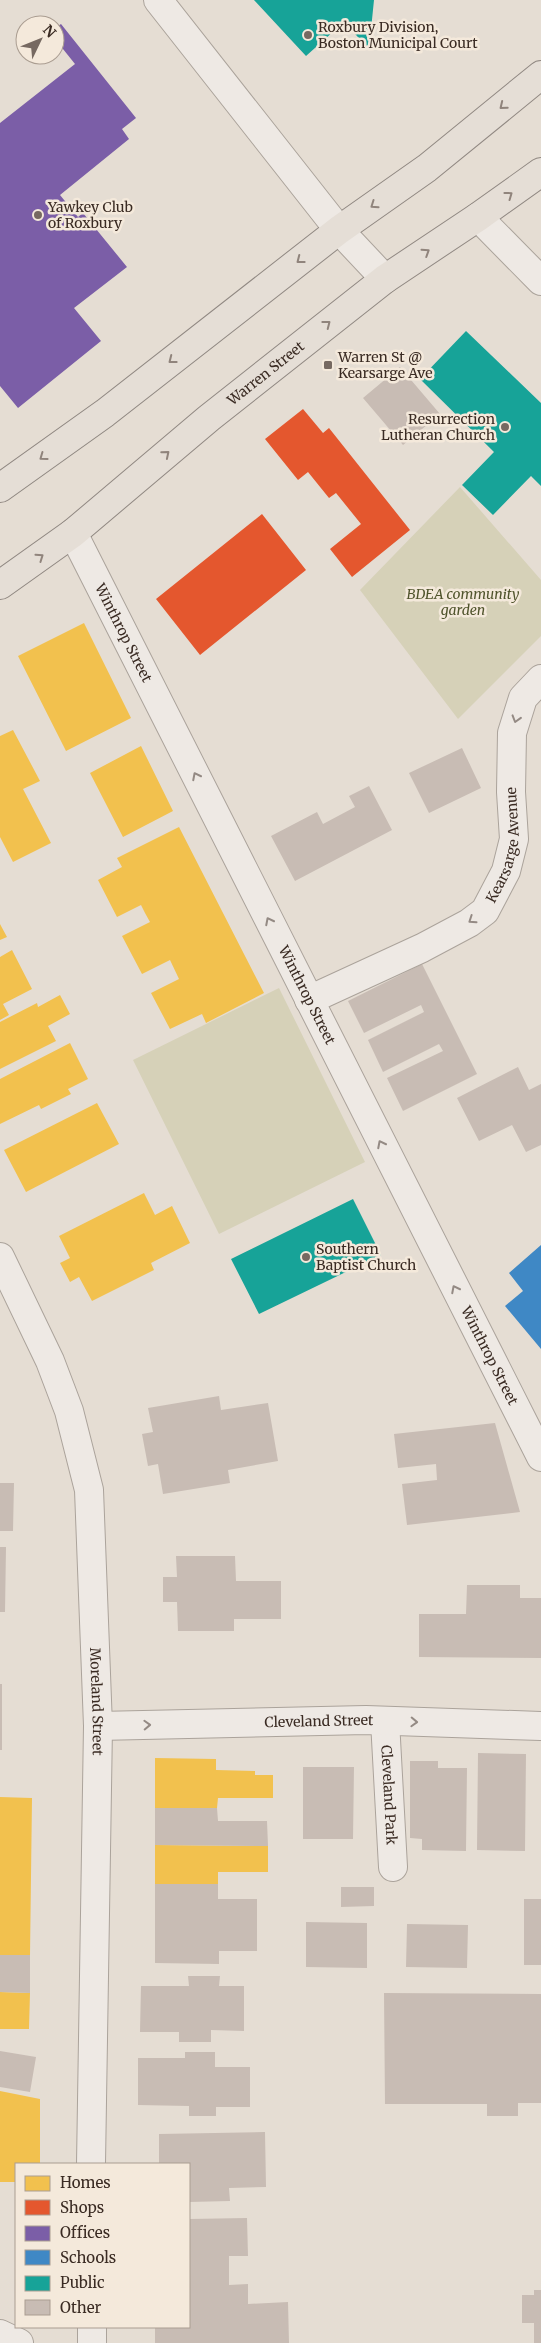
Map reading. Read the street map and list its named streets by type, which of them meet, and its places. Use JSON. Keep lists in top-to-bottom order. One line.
{"streets":{"main road":["Warren Street"],"street":["Winthrop Street","Kearsarge Avenue","Moreland Street","Cleveland Street","Cleveland Park"]},"crossings":[["Warren Street","Winthrop Street"],["Winthrop Street","Kearsarge Avenue"],["Moreland Street","Cleveland Street"],["Cleveland Street","Cleveland Park"]],"one_way":["Winthrop Street","Kearsarge Avenue","Cleveland Street"],"parks":["BDEA community garden"],"places":{"other":["Roxbury Division, Boston Municipal Court","Yawkey Club of Roxbury","Resurrection Lutheran Church","Southern Baptist Church"],"transit":["Warren St @ Kearsarge Ave"]},"legend":["Homes","Shops","Offices","Schools","Public","Other"],"north":"top right"}
